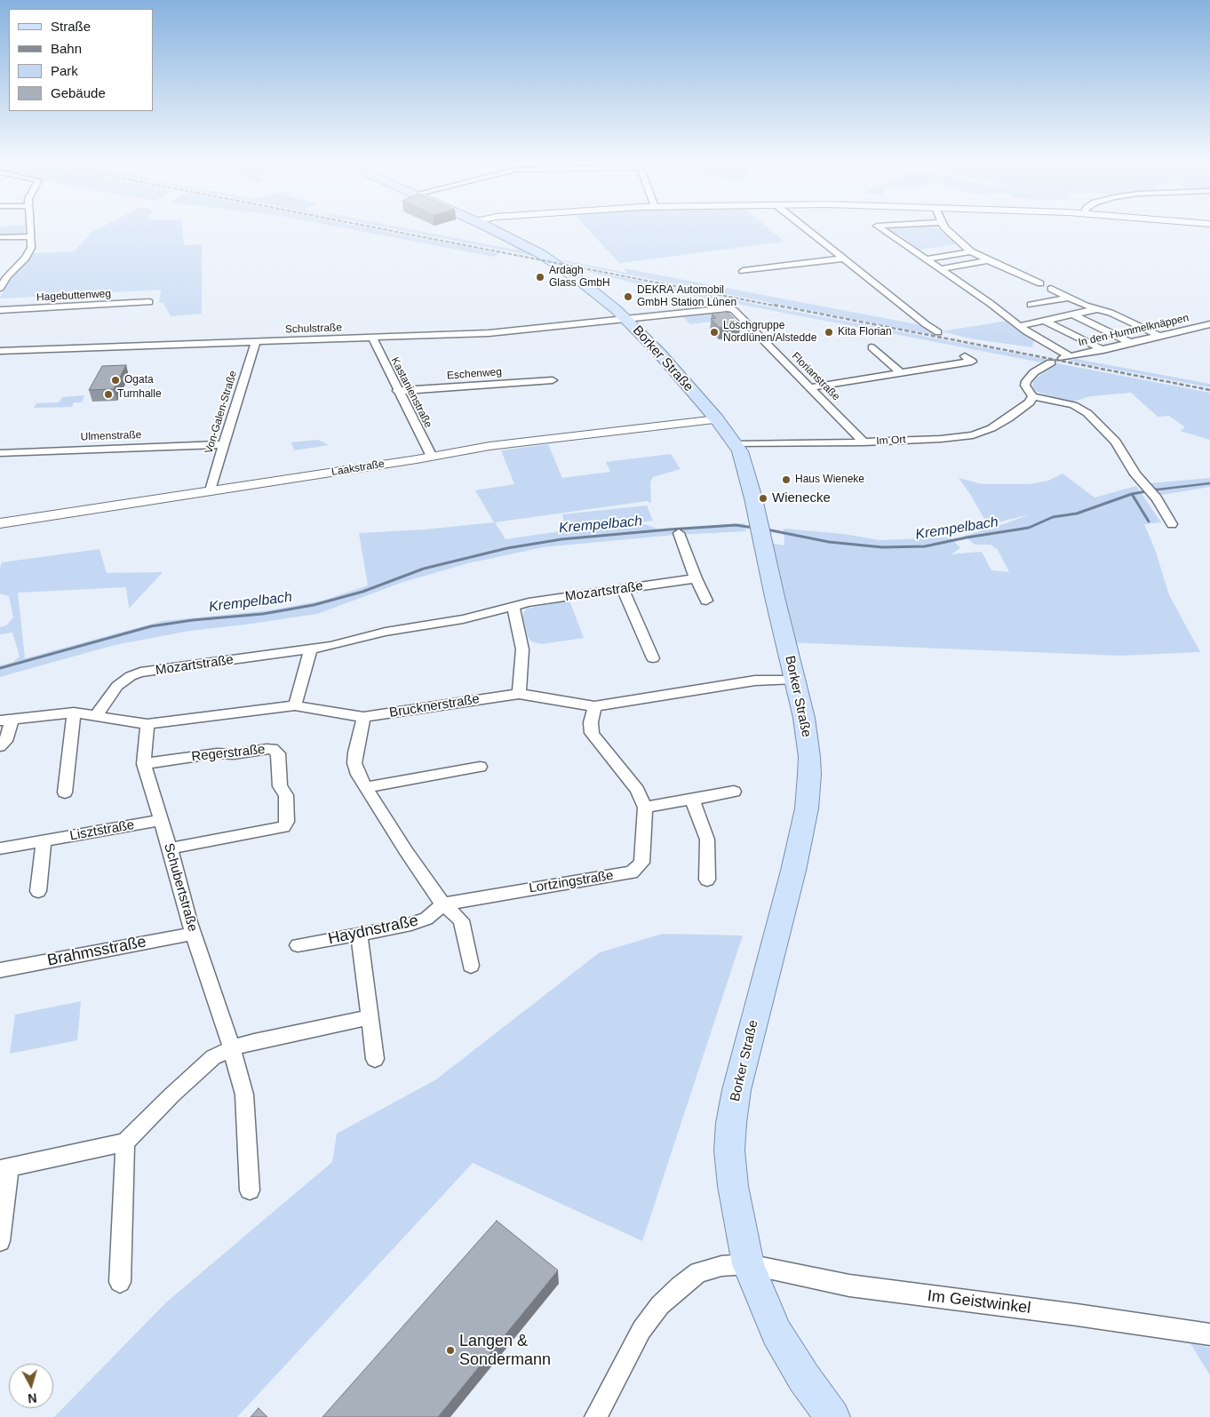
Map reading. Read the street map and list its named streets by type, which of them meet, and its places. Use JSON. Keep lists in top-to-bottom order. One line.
{"streets":{"main road":["Borker Straße"],"street":["Hagebuttenweg","Schulstraße","In den Hummelknäppen","Eschenweg","Florianstraße","Kastanienstraße","Von-Galen-Straße","Ulmenstraße","Im Ort","Laakstraße","Mozartstraße","Brucknerstraße","Regerstraße","Lisztstraße","Lortzingstraße","Schubertstraße","Haydnstraße","Brahmsstraße","Im Geistwinkel"]},"crossings":[["Schulstraße","Borker Straße"],["Schulstraße","Florianstraße"],["Schulstraße","Kastanienstraße"],["Schulstraße","Von-Galen-Straße"],["Borker Straße","Florianstraße"],["Borker Straße","Im Ort"],["Borker Straße","Laakstraße"],["Borker Straße","Brucknerstraße"],["Borker Straße","Im Geistwinkel"],["Eschenweg","Kastanienstraße"],["Florianstraße","Im Ort"],["Kastanienstraße","Laakstraße"],["Von-Galen-Straße","Ulmenstraße"],["Von-Galen-Straße","Laakstraße"],["Mozartstraße","Brucknerstraße"],["Brucknerstraße","Lortzingstraße"],["Brucknerstraße","Schubertstraße"],["Regerstraße","Schubertstraße"],["Lisztstraße","Schubertstraße"],["Lortzingstraße","Haydnstraße"],["Schubertstraße","Brahmsstraße"]],"water":["Krempelbach"],"places":["Ardagh Glass GmbH","DEKRA Automobil GmbH Station Lünen","Löschgruppe Nordlünen/Alstedde","Kita Florian","Ogata","Turnhalle","Haus Wieneke","Wienecke","Langen & Sondermann"],"legend":["Straße","Bahn","Park","Gebäude"],"north":"bottom"}
